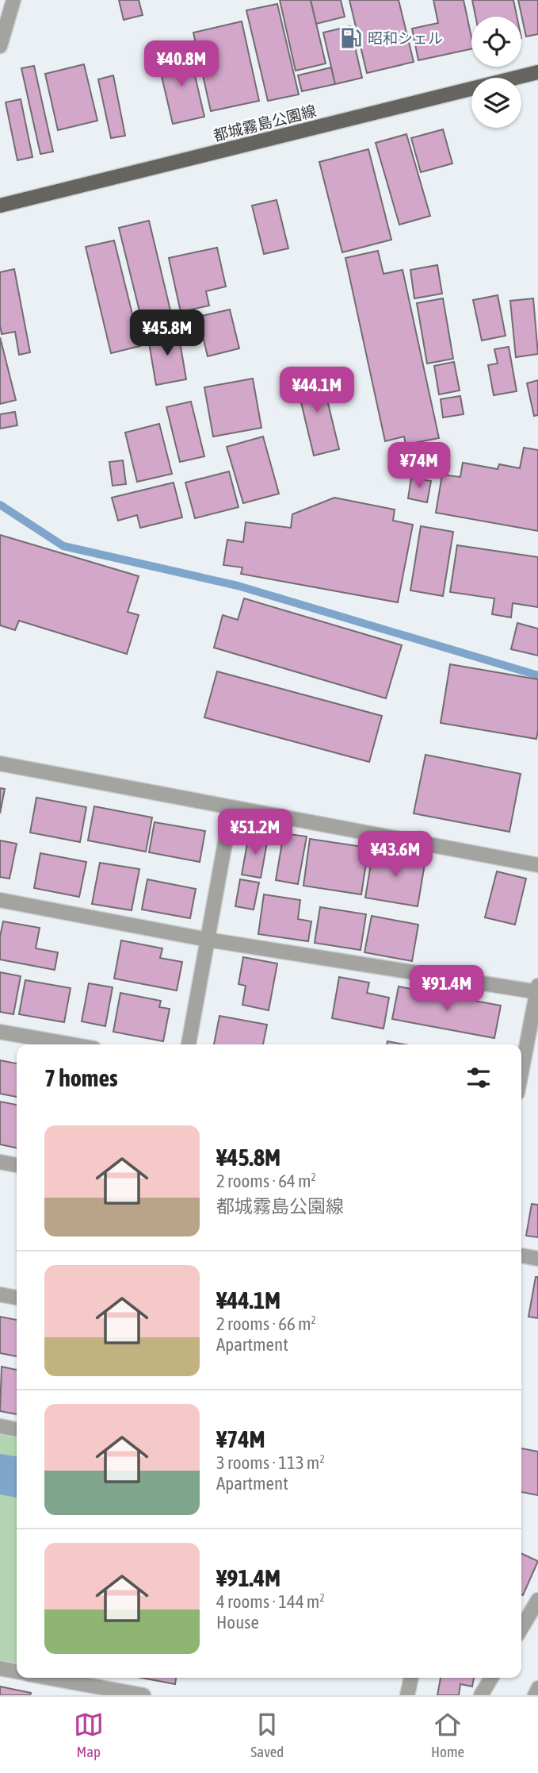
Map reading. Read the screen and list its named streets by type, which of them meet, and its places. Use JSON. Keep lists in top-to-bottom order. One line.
{"streets":{"main road":["都城霧島公園線"]},"places":{"fuel station":["昭和シェル"]},"page":{"price":["¥40.8M","¥45.8M","¥44.1M","¥74M","¥51.2M","¥43.6M","¥91.4M"],"heading":"7 homes","list":[{"name":"¥45.8M","note":"2 rooms · 64 m² · 都城霧島公園線"},{"name":"¥44.1M","note":"2 rooms · 66 m² · Apartment"},{"name":"¥74M","note":"3 rooms · 113 m² · Apartment"},{"name":"¥91.4M","note":"4 rooms · 144 m² · House"}],"tabs":["Map","Saved","Home"]}}
